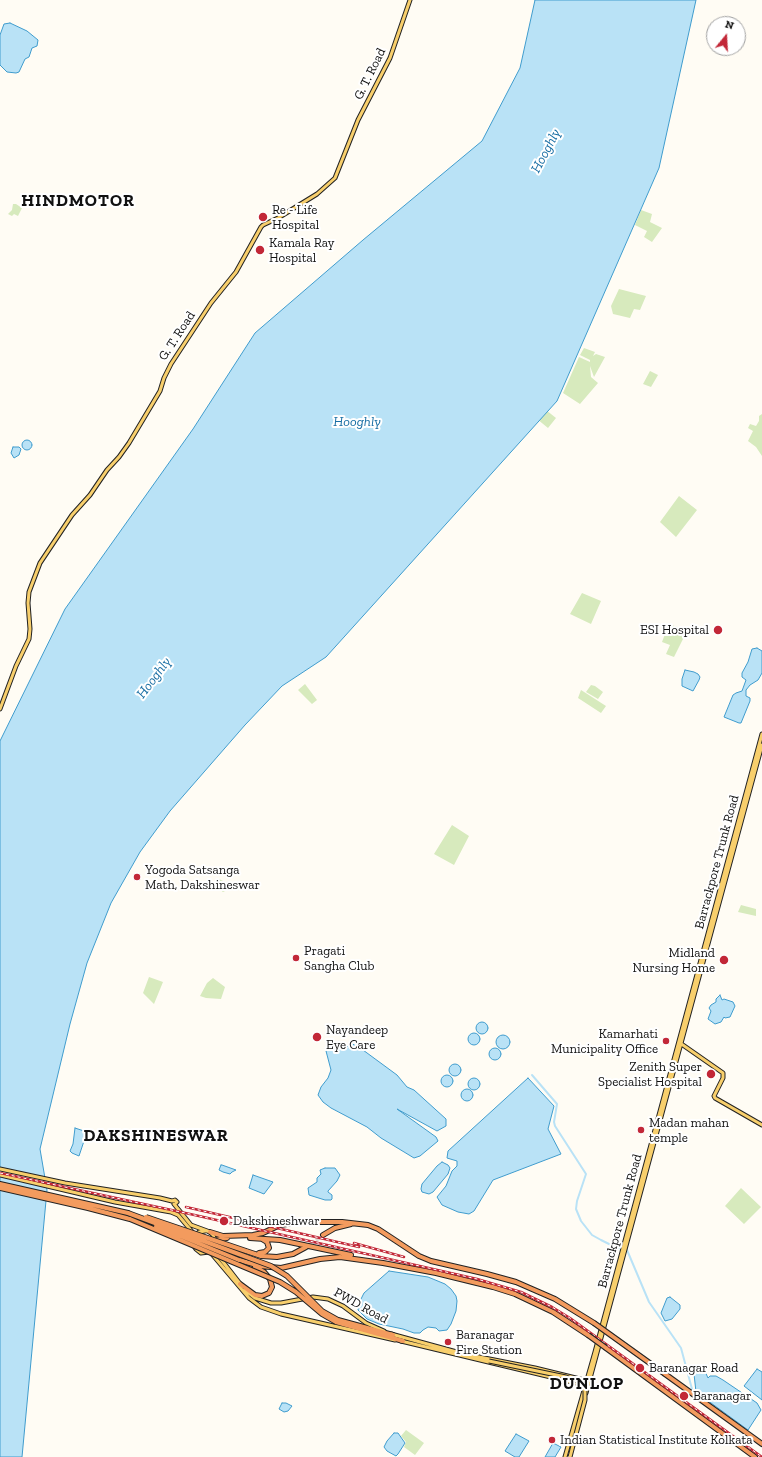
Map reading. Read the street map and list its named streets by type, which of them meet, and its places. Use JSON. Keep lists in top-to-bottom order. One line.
{"streets":{"main road":["G. T. Road","Barrackpore Trunk Road","PWD Road"]},"crossings":[["Barrackpore Trunk Road","PWD Road"]],"districts":["HINDMOTOR","DAKSHINESWAR","DUNLOP"],"water":["Hooghly"],"places":["Re - Life Hospital","Kamala Ray Hospital","ESI Hospital","Yogoda Satsanga Math, Dakshineswar","Pragati Sangha Club","Midland Nursing Home","Nayandeep Eye Care","Kamarhati Municipality Office","Zenith Super Specialist Hospital","Madan mahan temple","Dakshineshwar","Baranagar Fire Station","Baranagar Road","Baranagar","Indian Statistical Institute Kolkata"],"north":"top"}
